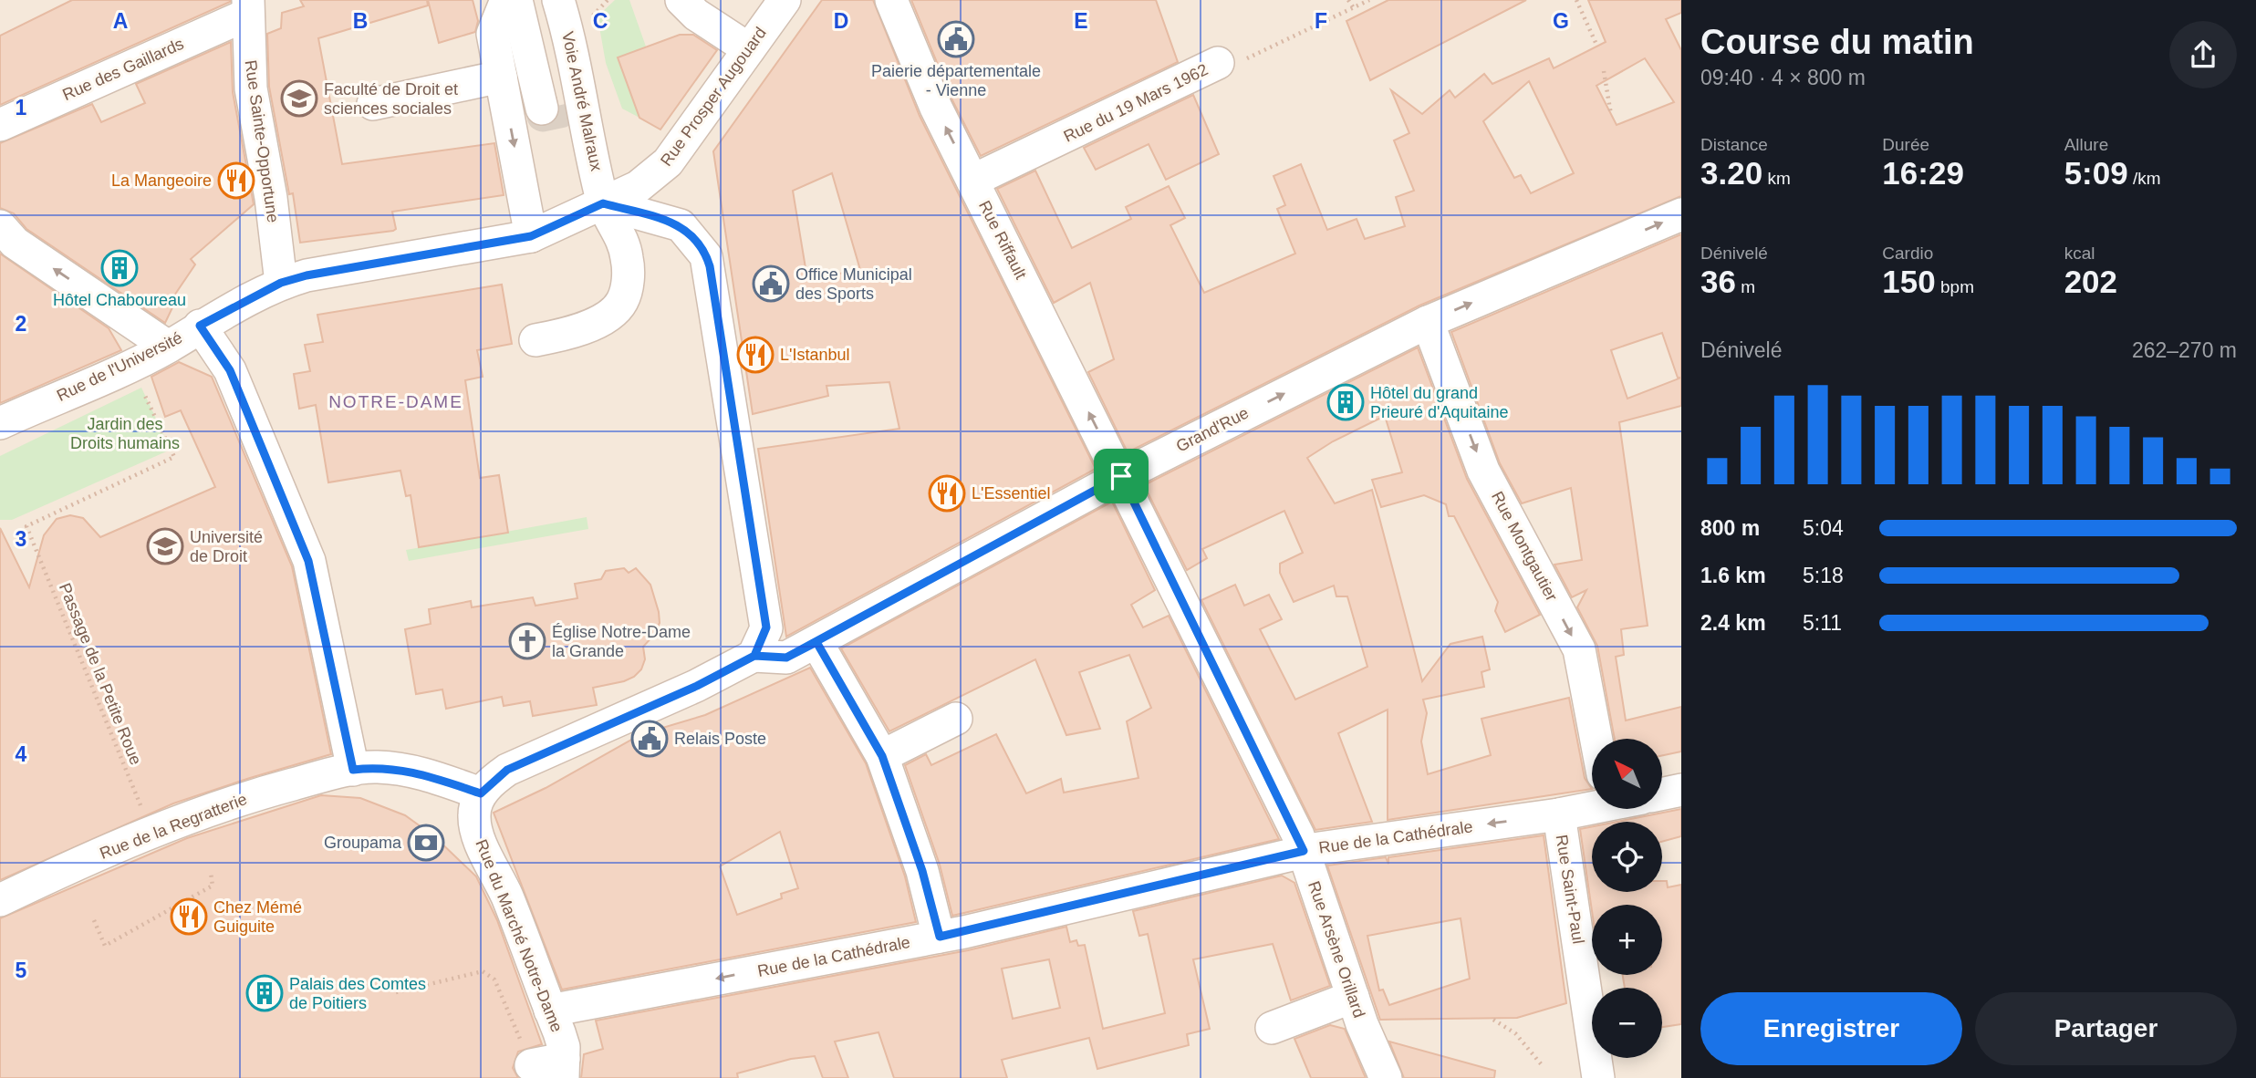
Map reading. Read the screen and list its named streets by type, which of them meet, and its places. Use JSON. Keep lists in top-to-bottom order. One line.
{"streets":{"street":["Rue des Gaillards","Rue Prosper Augouard","Voie André Malraux","Rue du 19 Mars 1962","Rue Sainte-Opportune","Rue Riffault","Rue de l'Université","Grand'Rue","Rue Montgautier","Rue de la Regratterie","Rue de la Cathédrale","Rue Saint-Paul","Rue du Marché Notre-Dame","Rue Arsène Orillard"],"path":["Passage de la Petite Roue"]},"crossings":[["Rue des Gaillards","Rue Sainte-Opportune"],["Rue Prosper Augouard","Voie André Malraux"],["Rue Prosper Augouard","Rue de l'Université"],["Voie André Malraux","Rue de l'Université"],["Rue du 19 Mars 1962","Rue Riffault"],["Rue Sainte-Opportune","Rue de l'Université"],["Rue Riffault","Grand'Rue"],["Rue Riffault","Rue Arsène Orillard"],["Rue de l'Université","Passage de la Petite Roue"],["Grand'Rue","Rue Montgautier"],["Grand'Rue","Rue Arsène Orillard"],["Passage de la Petite Roue","Rue de la Regratterie"],["Rue de la Regratterie","Rue du Marché Notre-Dame"],["Rue de la Cathédrale","Rue Saint-Paul"],["Rue de la Cathédrale","Rue du Marché Notre-Dame"],["Rue de la Cathédrale","Rue Arsène Orillard"]],"one_way":["Rue Riffault","Grand'Rue","Rue Montgautier"],"districts":["NOTRE-DAME"],"parks":["Jardin des Droits humains"],"places":{"public building":["Paierie départementale - Vienne","Office Municipal des Sports","Relais Poste"],"school or university":["Faculté de Droit et sciences sociales","Université de Droit"],"restaurant":["La Mangeoire","L'Istanbul","L'Essentiel","Chez Mémé Guiguite"],"building":["Hôtel Chaboureau","Hôtel du grand Prieuré d'Aquitaine","Palais des Comtes de Poitiers"],"church":["Église Notre-Dame la Grande"],"bank":["Groupama"]},"north":"top left","page":{"heading":["Course du matin","09:40 · 4 × 800 m"],"stats":[["Distance","3.20 km"],["Durée","16:29"],["Allure","5:09 /km"],["Dénivelé","36 m"],["Cardio","150 bpm"],["kcal","202"]],"chart":["Dénivelé","262–270 m"],"list":[{"name":"800 m","note":"5:04"},{"name":"1.6 km","note":"5:18"},{"name":"2.4 km","note":"5:11"}],"map_buttons":["+","−"],"buttons":["Enregistrer","Partager"]},"grid":{"columns":["A","B","C","D","E","F","G"],"rows":["1","2","3","4","5"]}}
